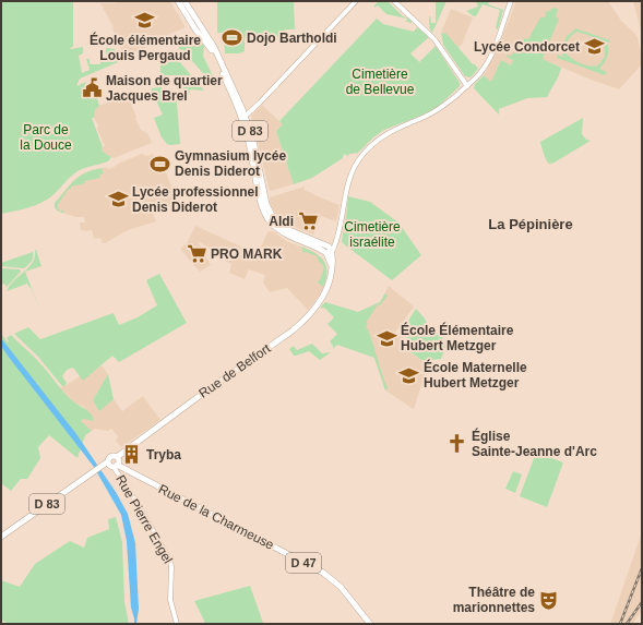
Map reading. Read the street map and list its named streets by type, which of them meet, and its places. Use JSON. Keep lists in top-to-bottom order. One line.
{"streets":{"main road":["D 83","Rue de Belfort","Rue de la Charmeuse","D 47"],"street":["Rue Pierre Engel"]},"crossings":[["D 83","Rue de Belfort"],["D 83","Rue de la Charmeuse"],["D 83","Rue Pierre Engel"],["Rue de Belfort","Rue de la Charmeuse"],["Rue de Belfort","Rue Pierre Engel"],["Rue de la Charmeuse","Rue Pierre Engel"]],"districts":["La Pépinière"],"parks":["Cimetière de Bellevue","Parc de la Douce","Cimetière israélite"],"places":{"school or university":["École élémentaire Louis Pergaud","Lycée Condorcet","Lycée professionnel Denis Diderot","École Élémentaire Hubert Metzger","École Maternelle Hubert Metzger"],"sports":["Dojo Bartholdi","Gymnasium lycée Denis Diderot"],"public building":["Maison de quartier Jacques Brel"],"supermarket":["Aldi","PRO MARK"],"church":["Église Sainte-Jeanne d'Arc"],"building":["Tryba"],"theatre":["Théâtre de marionnettes"]}}
